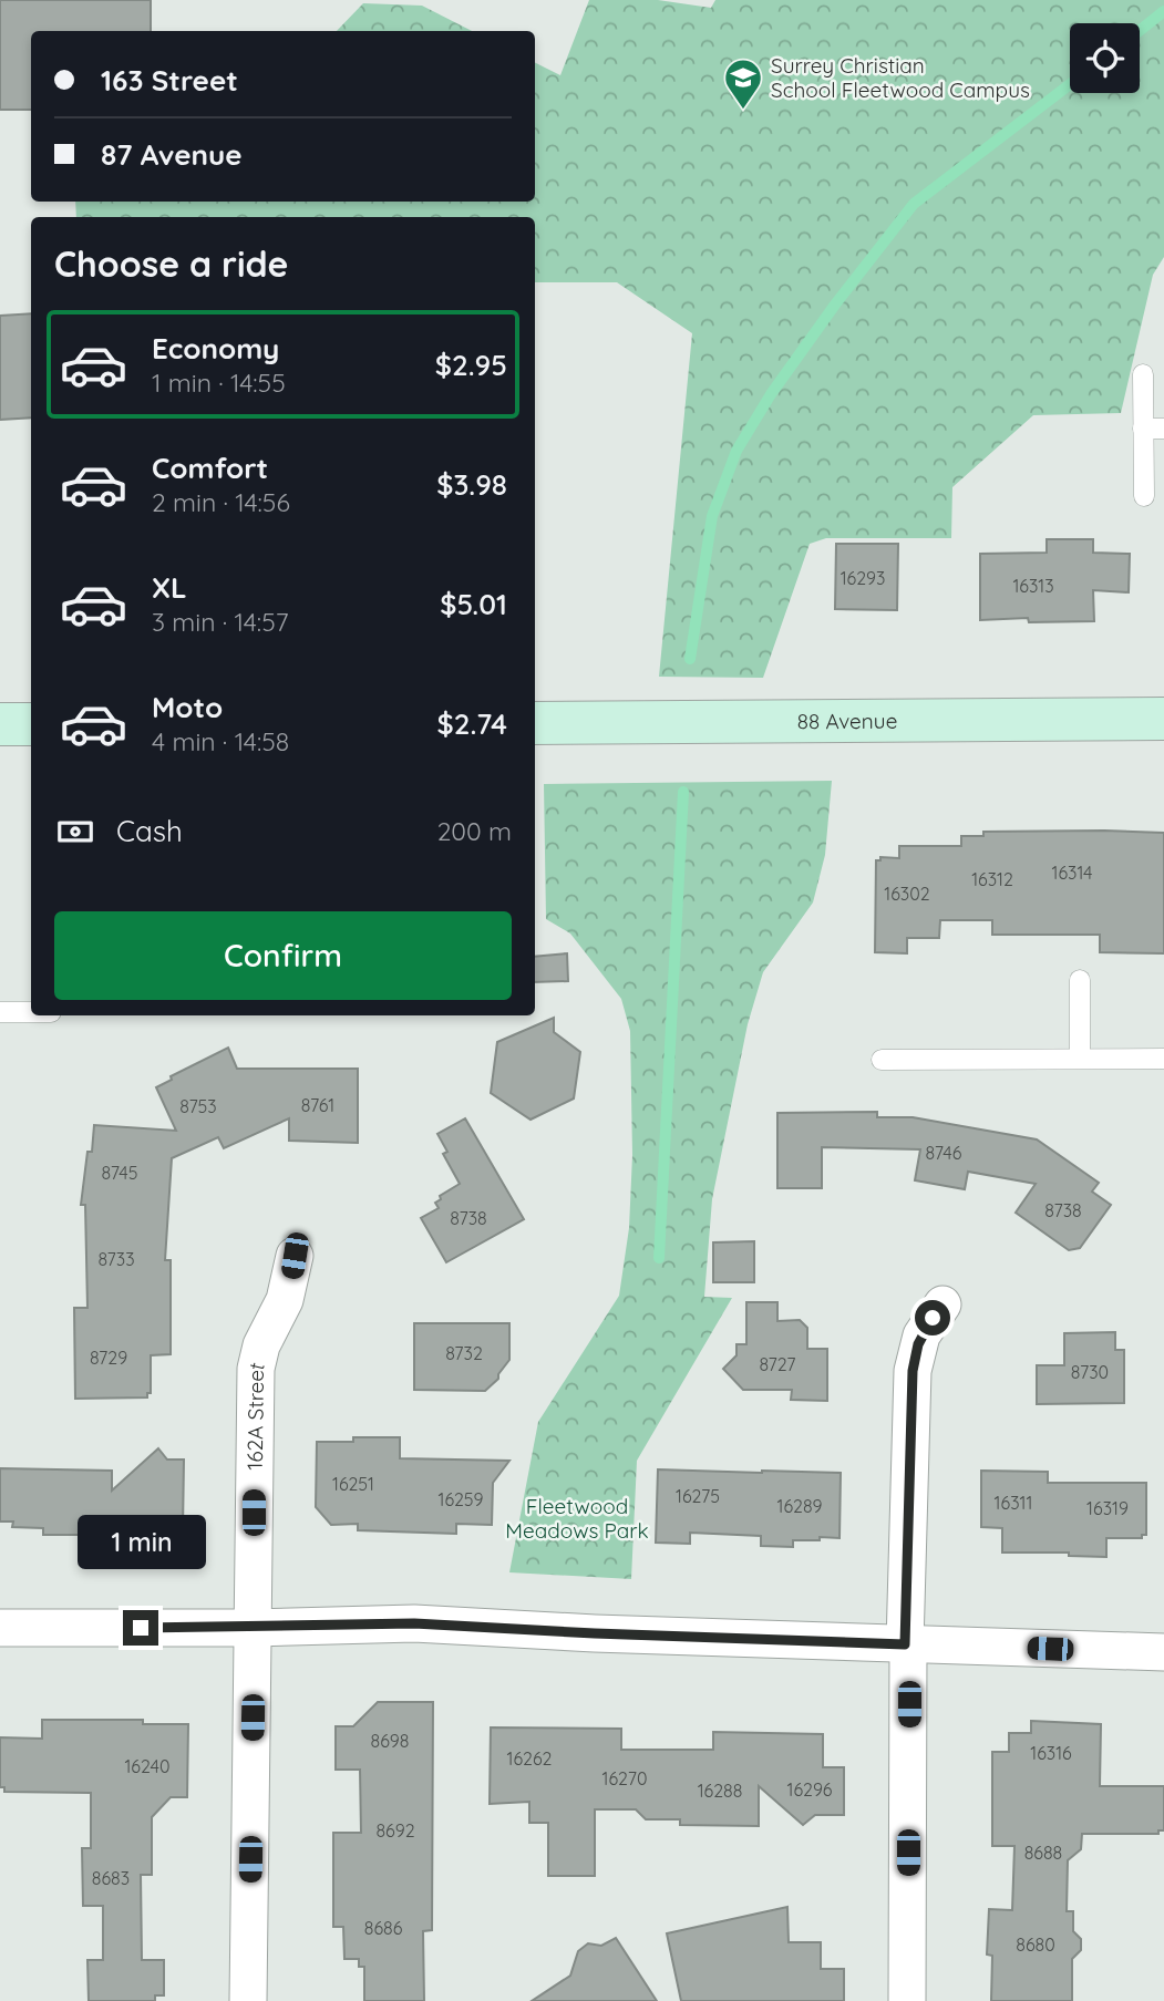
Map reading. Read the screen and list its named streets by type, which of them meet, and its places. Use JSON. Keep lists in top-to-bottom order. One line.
{"streets":{"main road":["88 Avenue"],"street":["162A Street"]},"parks":["Fleetwood Meadows Park"],"places":{"school or university":["Surrey Christian School Fleetwood Campus"]},"house_numbers":["16293","16313","16314","16312","16302","8761","8753","8746","8745","8738","8738","8733","8732","8729","8727","8730","16251","16275","16259","16311","16289","16319","8698","16316","16262","16240","16270","16296","16288","8692","8688","8683","8686","8680"],"page":{"banner":["163 Street","87 Avenue"],"heading":"Choose a ride","list":[{"name":"Economy","note":"1 min · 14:55","value":"$2.95"},{"name":"Comfort","note":"2 min · 14:56","value":"$3.98"},{"name":"XL","note":"3 min · 14:57","value":"$5.01"},{"name":"Moto","note":"4 min · 14:58","value":"$2.74"}],"pay":["Cash","200 m"],"buttons":"Confirm","bubble":"1 min"}}
